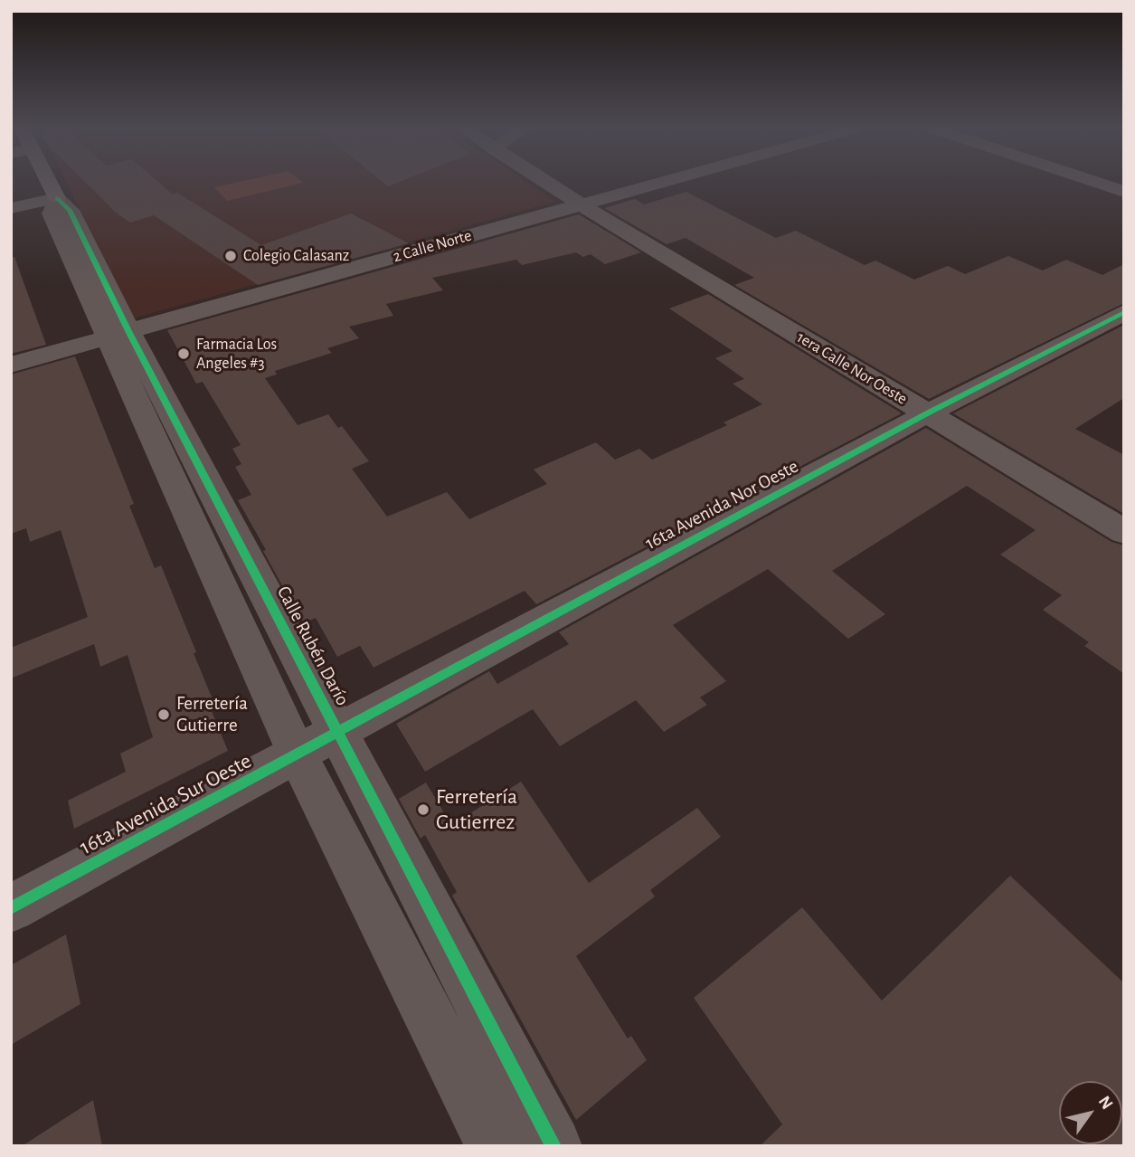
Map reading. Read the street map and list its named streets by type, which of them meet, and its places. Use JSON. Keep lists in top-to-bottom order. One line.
{"streets":{"street":["2 Calle Norte","1era Calle Nor Oeste","16ta Avenida Nor Oeste","Calle Rubén Darío","16ta Avenida Sur Oeste"]},"crossings":[["2 Calle Norte","1era Calle Nor Oeste"],["2 Calle Norte","Calle Rubén Darío"],["1era Calle Nor Oeste","16ta Avenida Nor Oeste"],["16ta Avenida Nor Oeste","Calle Rubén Darío"],["16ta Avenida Nor Oeste","16ta Avenida Sur Oeste"],["Calle Rubén Darío","16ta Avenida Sur Oeste"]],"places":["Colegio Calasanz","Farmacia Los Angeles #3","Ferretería Gutierre","Ferretería Gutierrez"],"north":"top right"}
